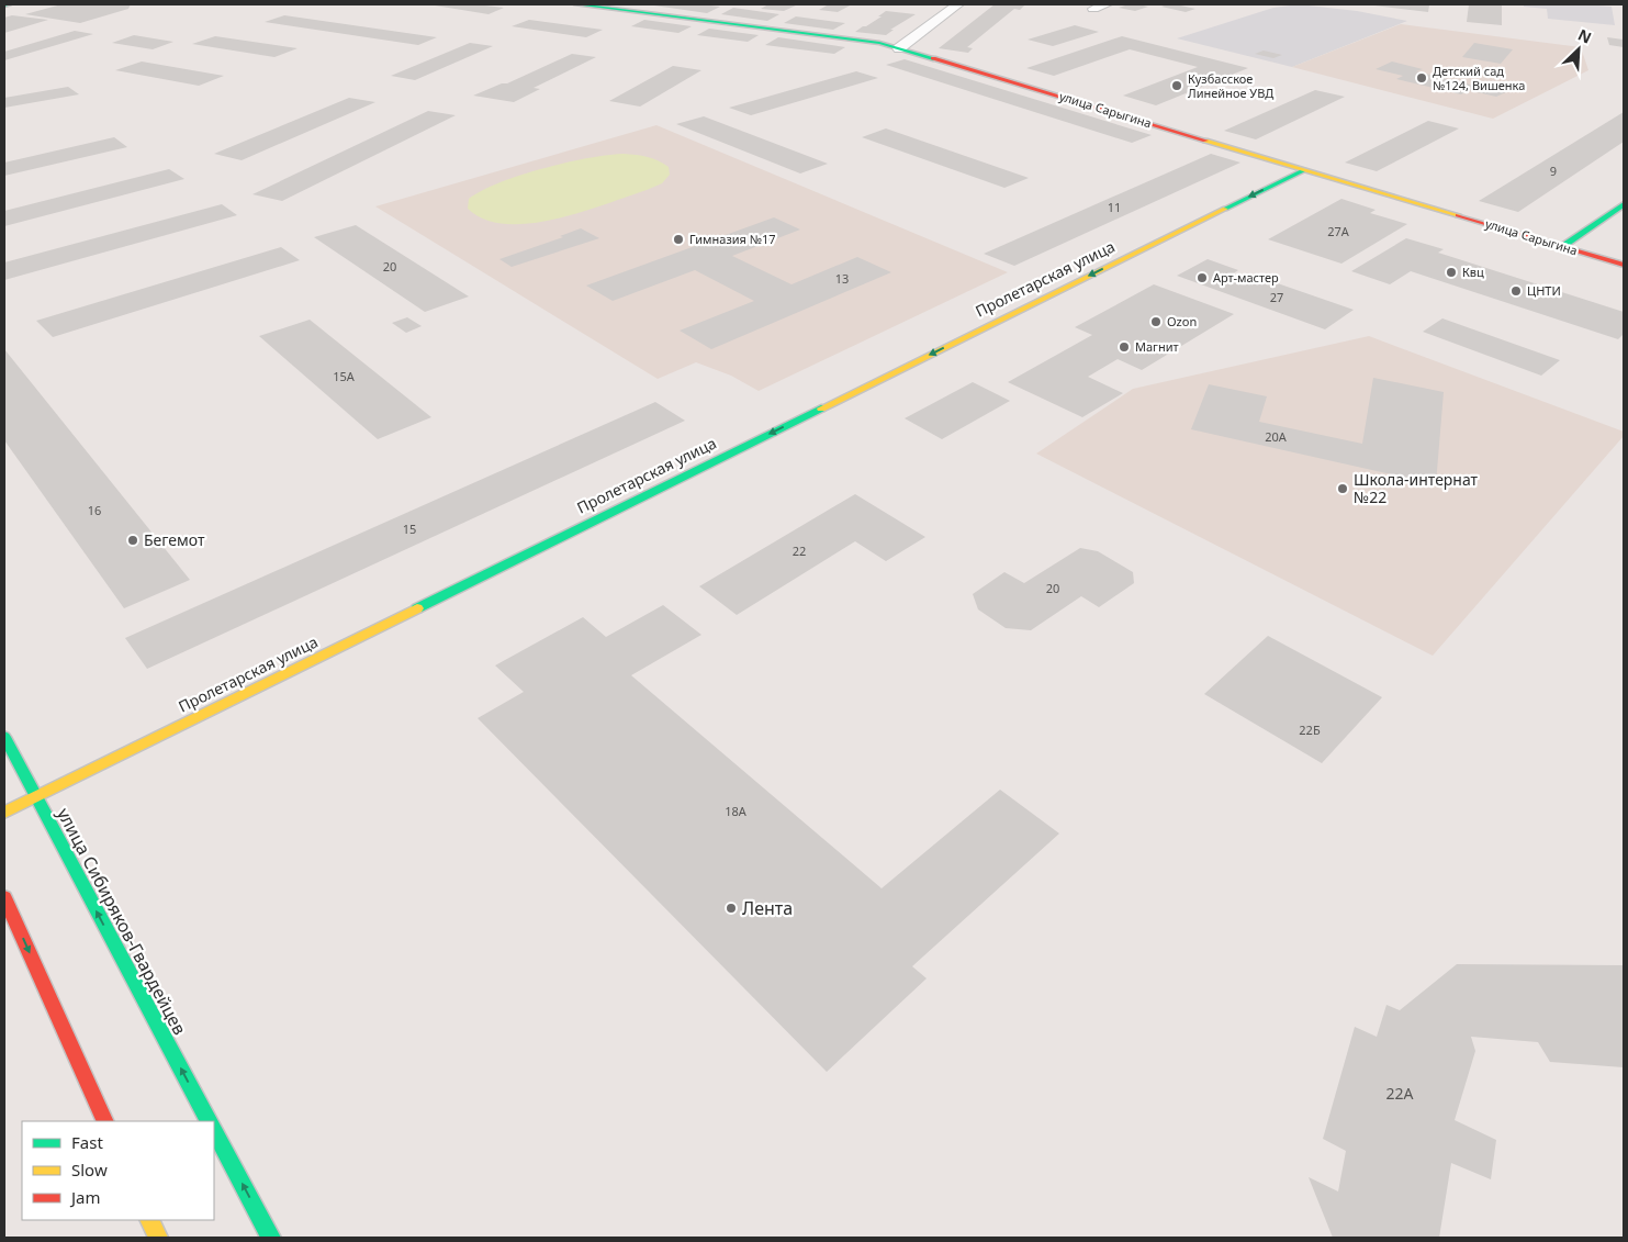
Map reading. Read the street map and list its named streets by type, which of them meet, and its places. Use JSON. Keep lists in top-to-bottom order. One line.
{"streets":{"street":["улица Сарыгина","Пролетарская улица","улица Сибиряков-Гвардейцев"]},"crossings":[["улица Сарыгина","Пролетарская улица"],["Пролетарская улица","улица Сибиряков-Гвардейцев"]],"one_way":["Пролетарская улица"],"places":["Детский сад №124, Вишенка","Кузбасское Линейное УВД","Гимназия №17","Квц","Арт-мастер","ЦНТИ","Ozon","Магнит","Школа-интернат №22","Бегемот","Лента"],"house_numbers":["9","11","27А","20","13","27","15А","20А","16","15","22","20","22Б","18А","22А"],"legend":["Fast","Slow","Jam"],"north":"top right"}
